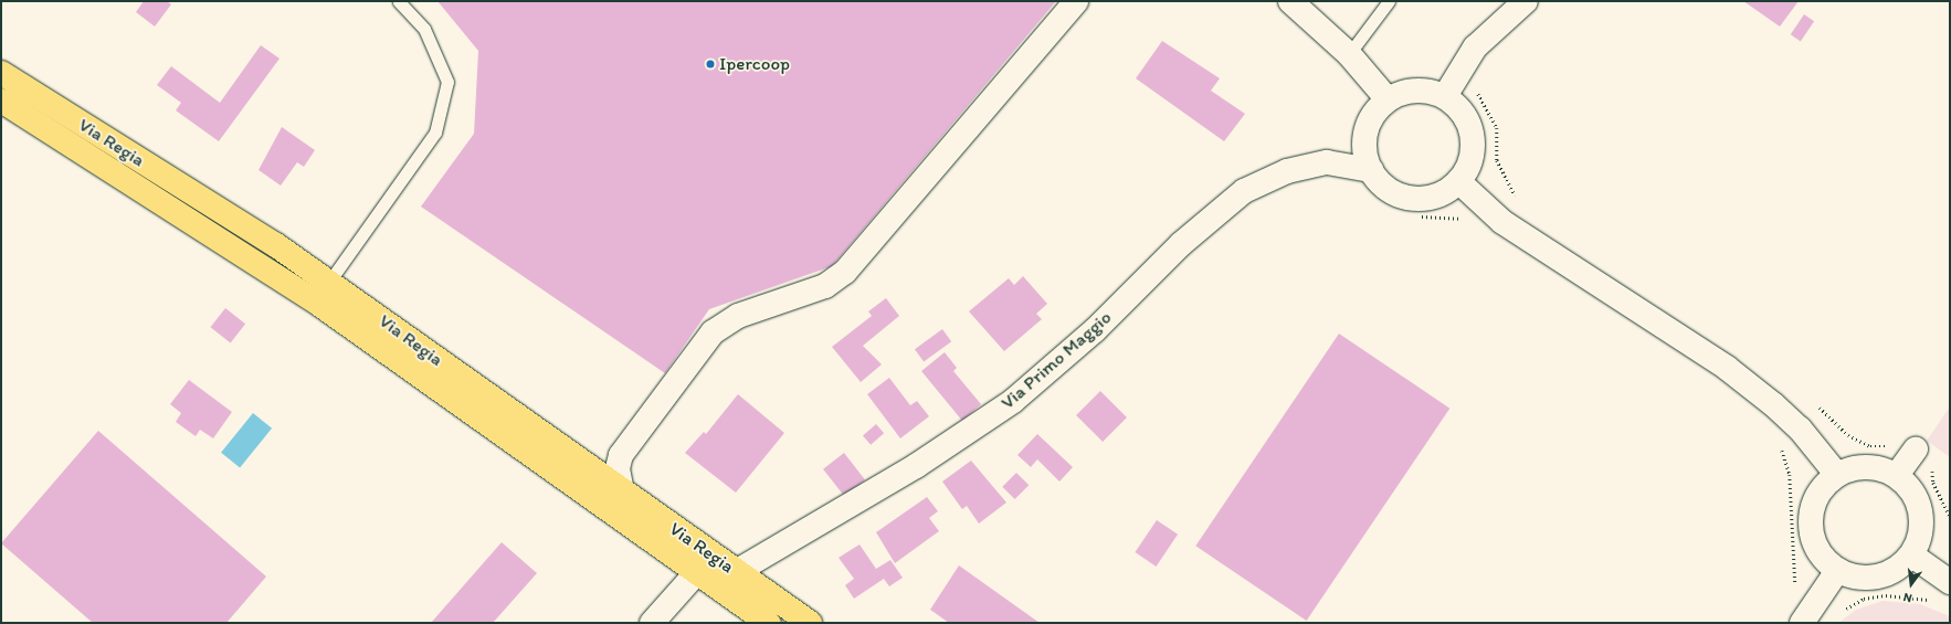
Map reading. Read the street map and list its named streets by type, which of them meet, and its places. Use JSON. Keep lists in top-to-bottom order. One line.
{"streets":{"main road":["Via Regia"],"street":["Via Primo Maggio"]},"crossings":[["Via Regia","Via Primo Maggio"]],"places":["Ipercoop"],"north":"bottom"}
